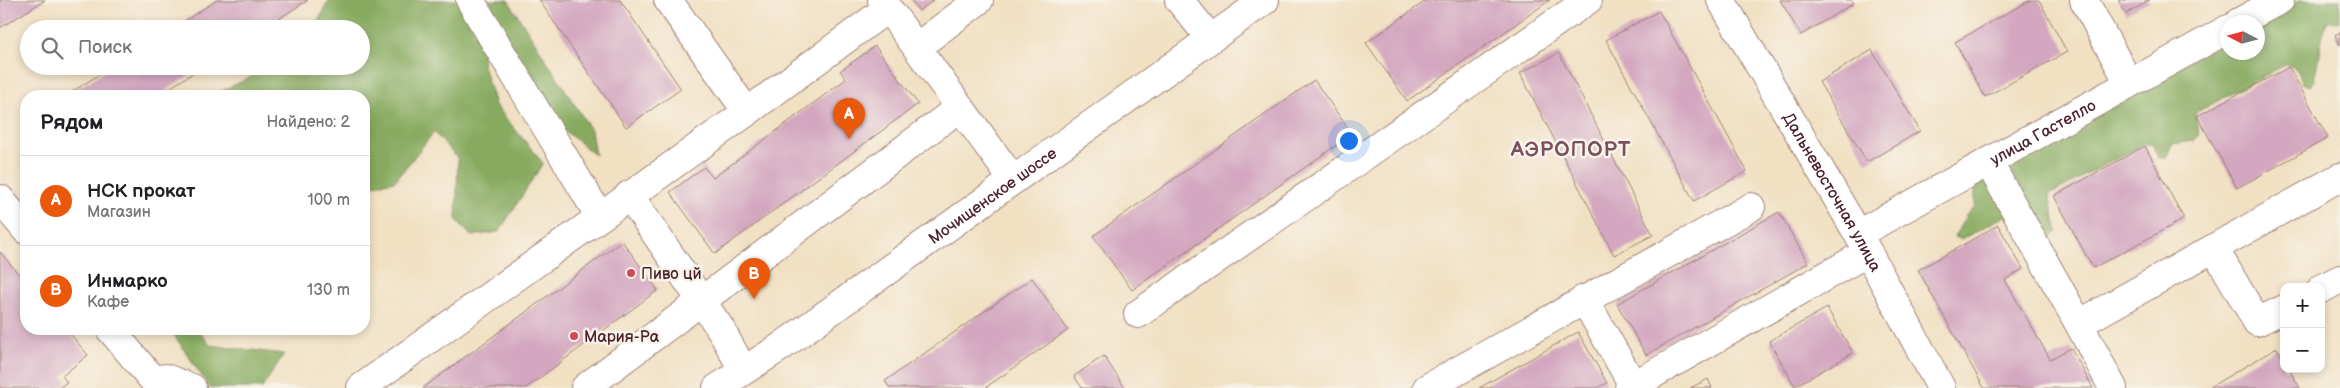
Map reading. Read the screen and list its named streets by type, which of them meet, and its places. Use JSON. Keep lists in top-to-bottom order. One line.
{"streets":{"street":["улица Гастелло","Дальневосточная улица","Мочищенское шоссе"]},"crossings":[["улица Гастелло","Дальневосточная улица"]],"districts":["АЭРОПОРТ"],"places":["Пиво цй","Мария-Ра"],"north":"left","page":{"search":"Поиск","heading":["Рядом","Найдено: 2"],"pins":["A","B"],"list":[{"mark":"A","name":"НСК прокат","note":"Магазин","value":"100 m"},{"mark":"B","name":"Инмарко","note":"Кафе","value":"130 m"}],"map_buttons":["+","−"]}}
